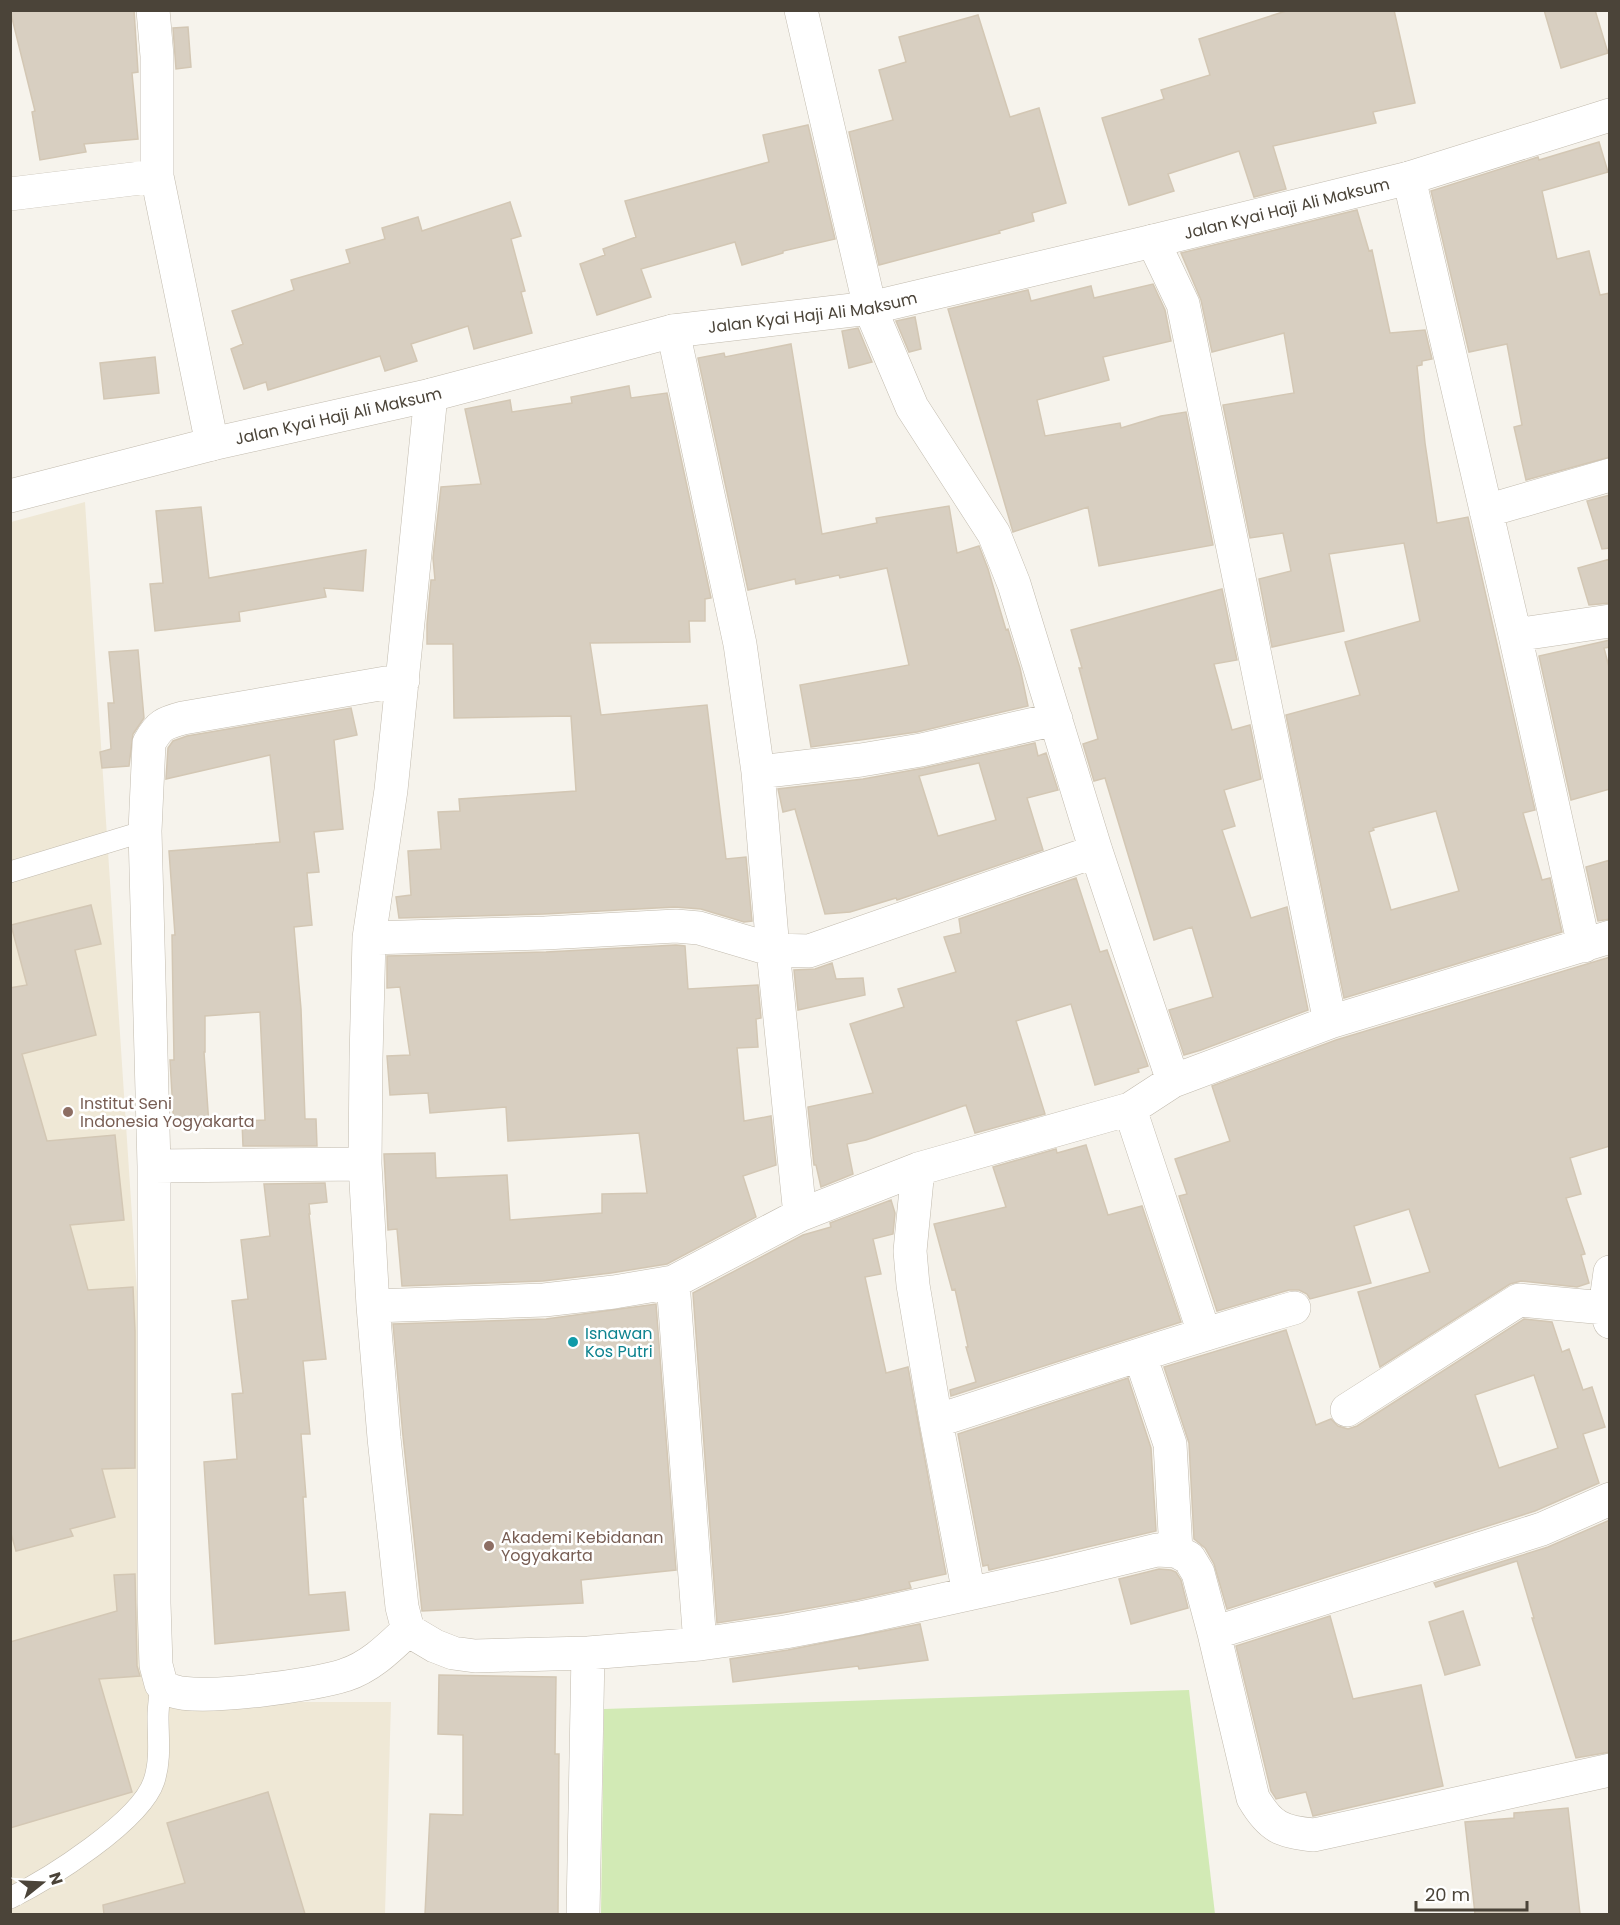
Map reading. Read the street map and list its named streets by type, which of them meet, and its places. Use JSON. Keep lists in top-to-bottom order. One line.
{"streets":{"street":["Jalan Kyai Haji Ali Maksum"]},"places":["Institut Seni Indonesia Yogyakarta","Isnawan Kos Putri","Akademi Kebidanan Yogyakarta"],"scale_bar":"20 m","north":"right"}
